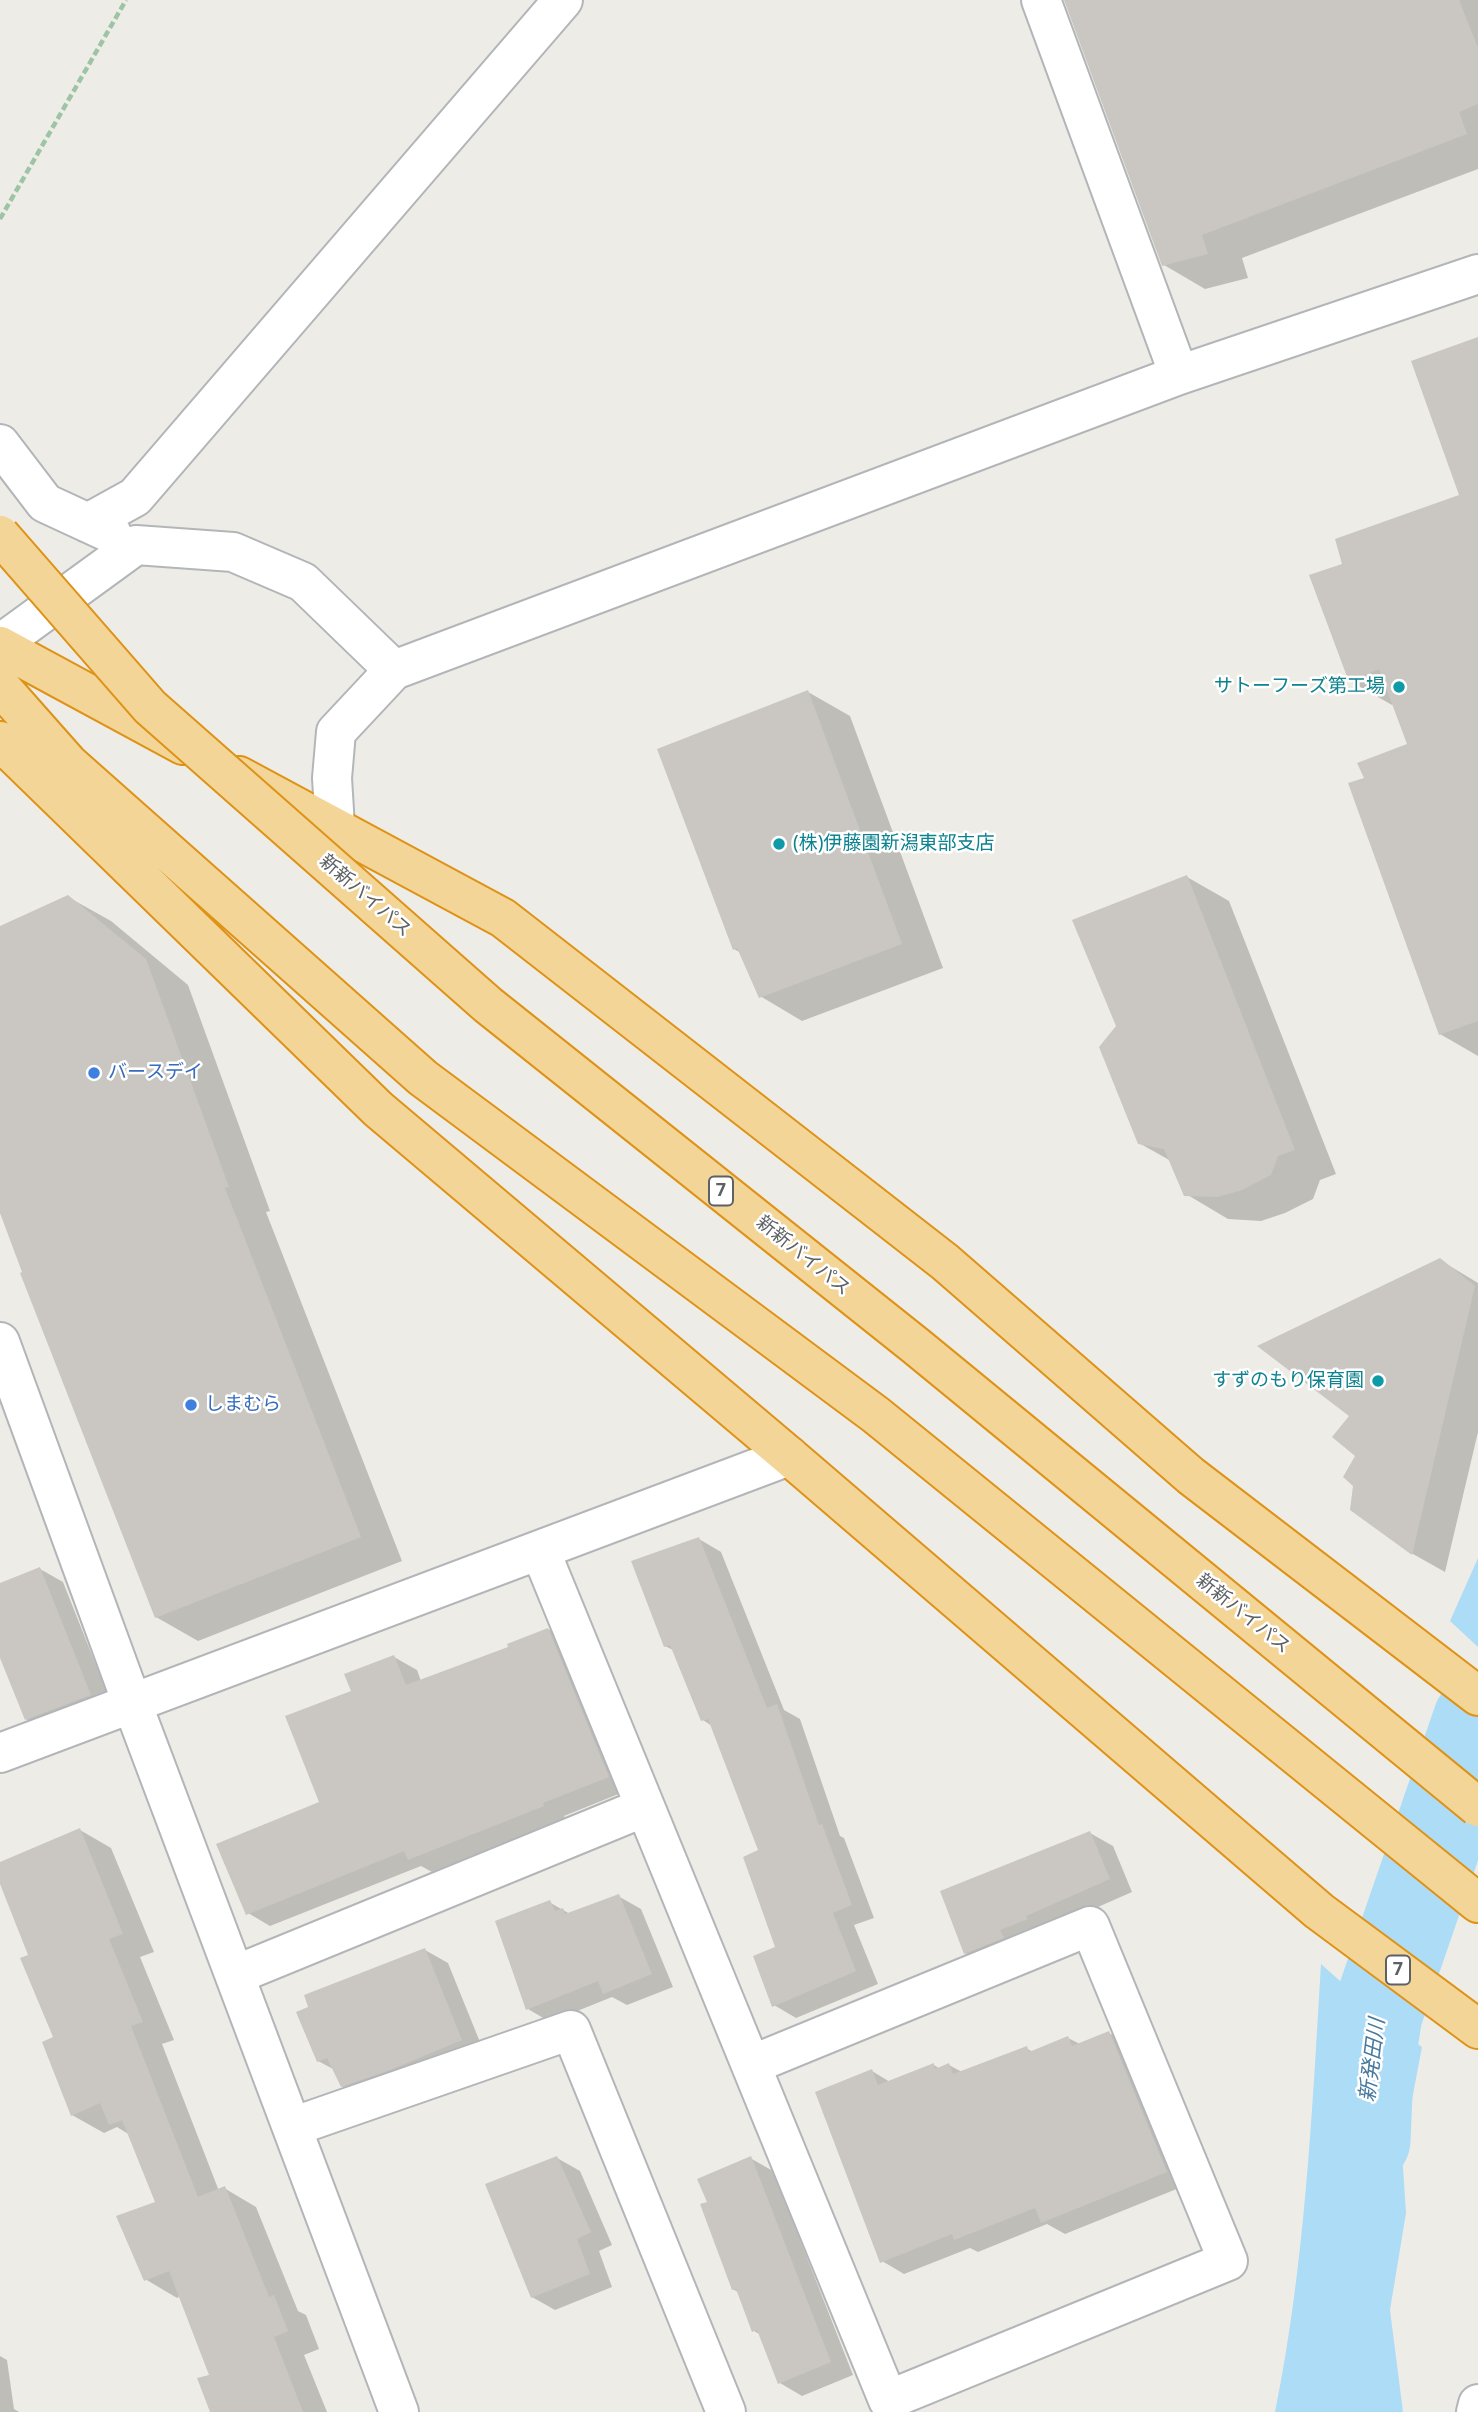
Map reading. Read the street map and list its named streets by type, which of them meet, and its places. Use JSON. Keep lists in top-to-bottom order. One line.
{"streets":{"highway":["新新バイパス","7"]},"water":["新発田川"],"places":["サトーフーズ第工場","(株)伊藤園新潟東部支店","バースデイ","すずのもり保育園","しまむら"]}
